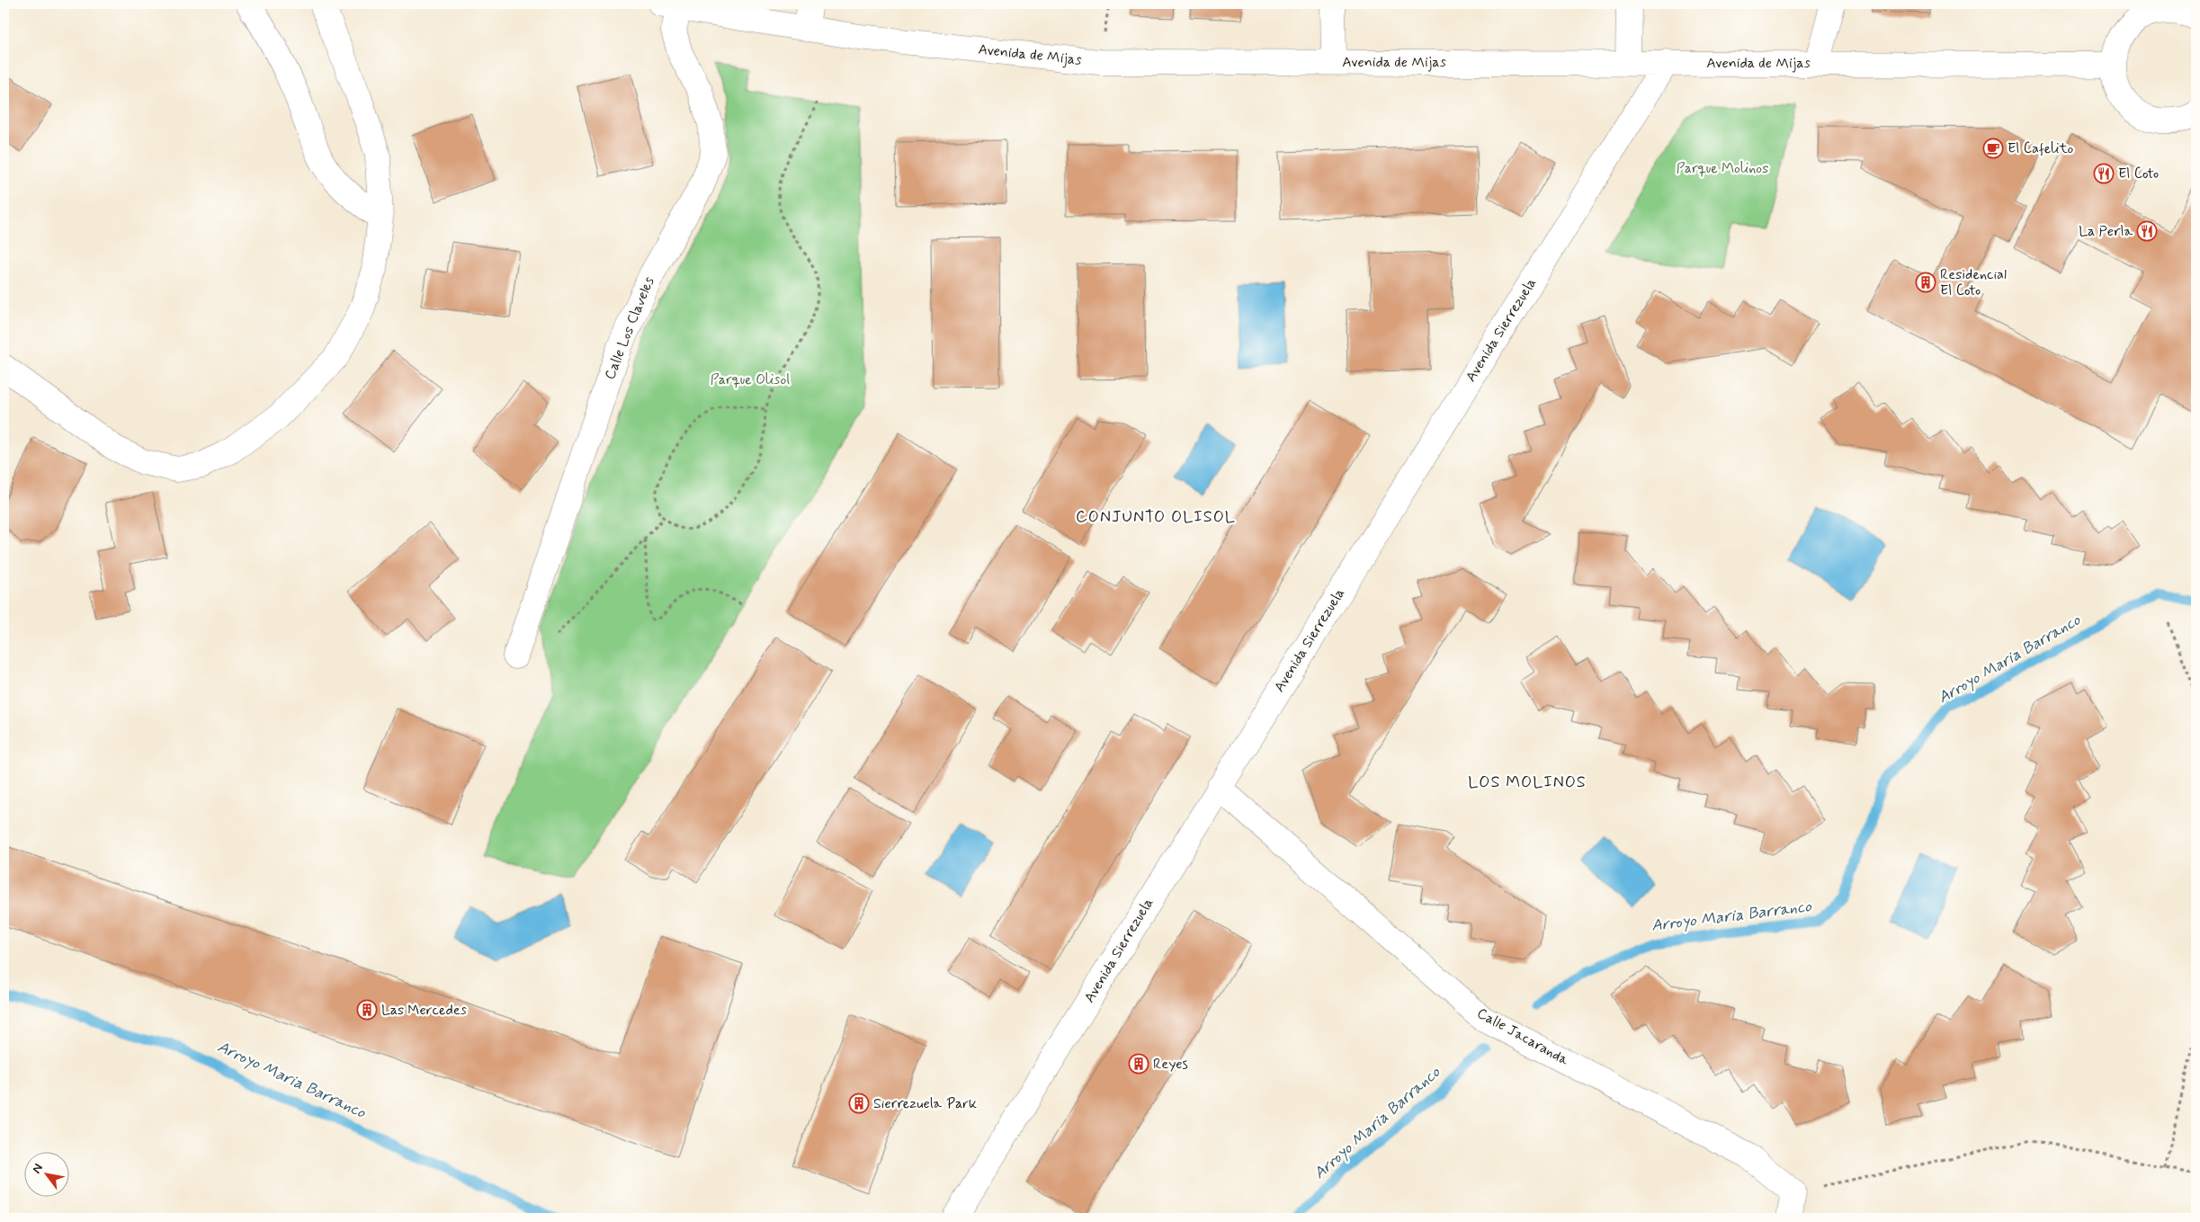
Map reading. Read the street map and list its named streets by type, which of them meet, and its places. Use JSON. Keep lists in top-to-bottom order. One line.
{"streets":{"street":["Avenida de Mijas","Calle Los Claveles","Avenida Sierrezuela","Calle Jacaranda"]},"crossings":[["Avenida de Mijas","Calle Los Claveles"],["Avenida de Mijas","Avenida Sierrezuela"],["Avenida Sierrezuela","Calle Jacaranda"]],"districts":["CONJUNTO OLISOL","LOS MOLINOS"],"water":["Arroyo Maria Barranco"],"parks":["Parque Molinos","Parque Olisol"],"places":{"cafe":["El Cafelito"],"restaurant":["El Coto","La Perla"],"building":["Residencial El Coto","Las Mercedes","Reyes","Sierrezuela Park"]},"north":"top left"}
